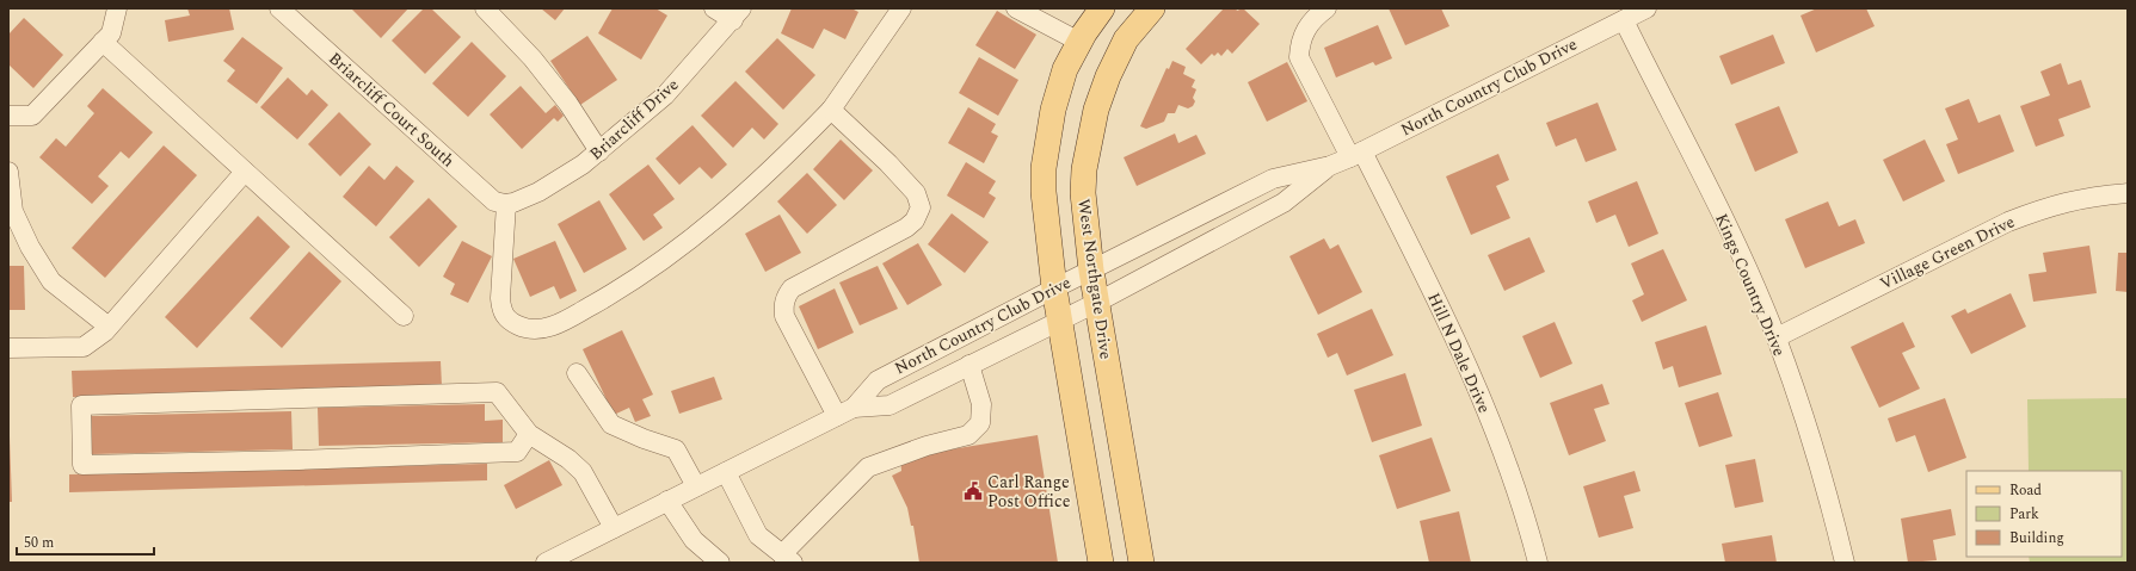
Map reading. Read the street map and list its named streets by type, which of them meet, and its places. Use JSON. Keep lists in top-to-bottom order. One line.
{"streets":{"main road":["West Northgate Drive"],"street":["North Country Club Drive","Briarcliff Court South","Briarcliff Drive","Village Green Drive","Kings Country Drive","Hill N Dale Drive"]},"crossings":[["North Country Club Drive","West Northgate Drive"],["North Country Club Drive","Kings Country Drive"],["North Country Club Drive","Hill N Dale Drive"],["Briarcliff Court South","Briarcliff Drive"],["Village Green Drive","Kings Country Drive"]],"places":{"public building":["Carl Range Post Office"]},"legend":["Road","Park","Building"],"scale_bar":"50 m"}
